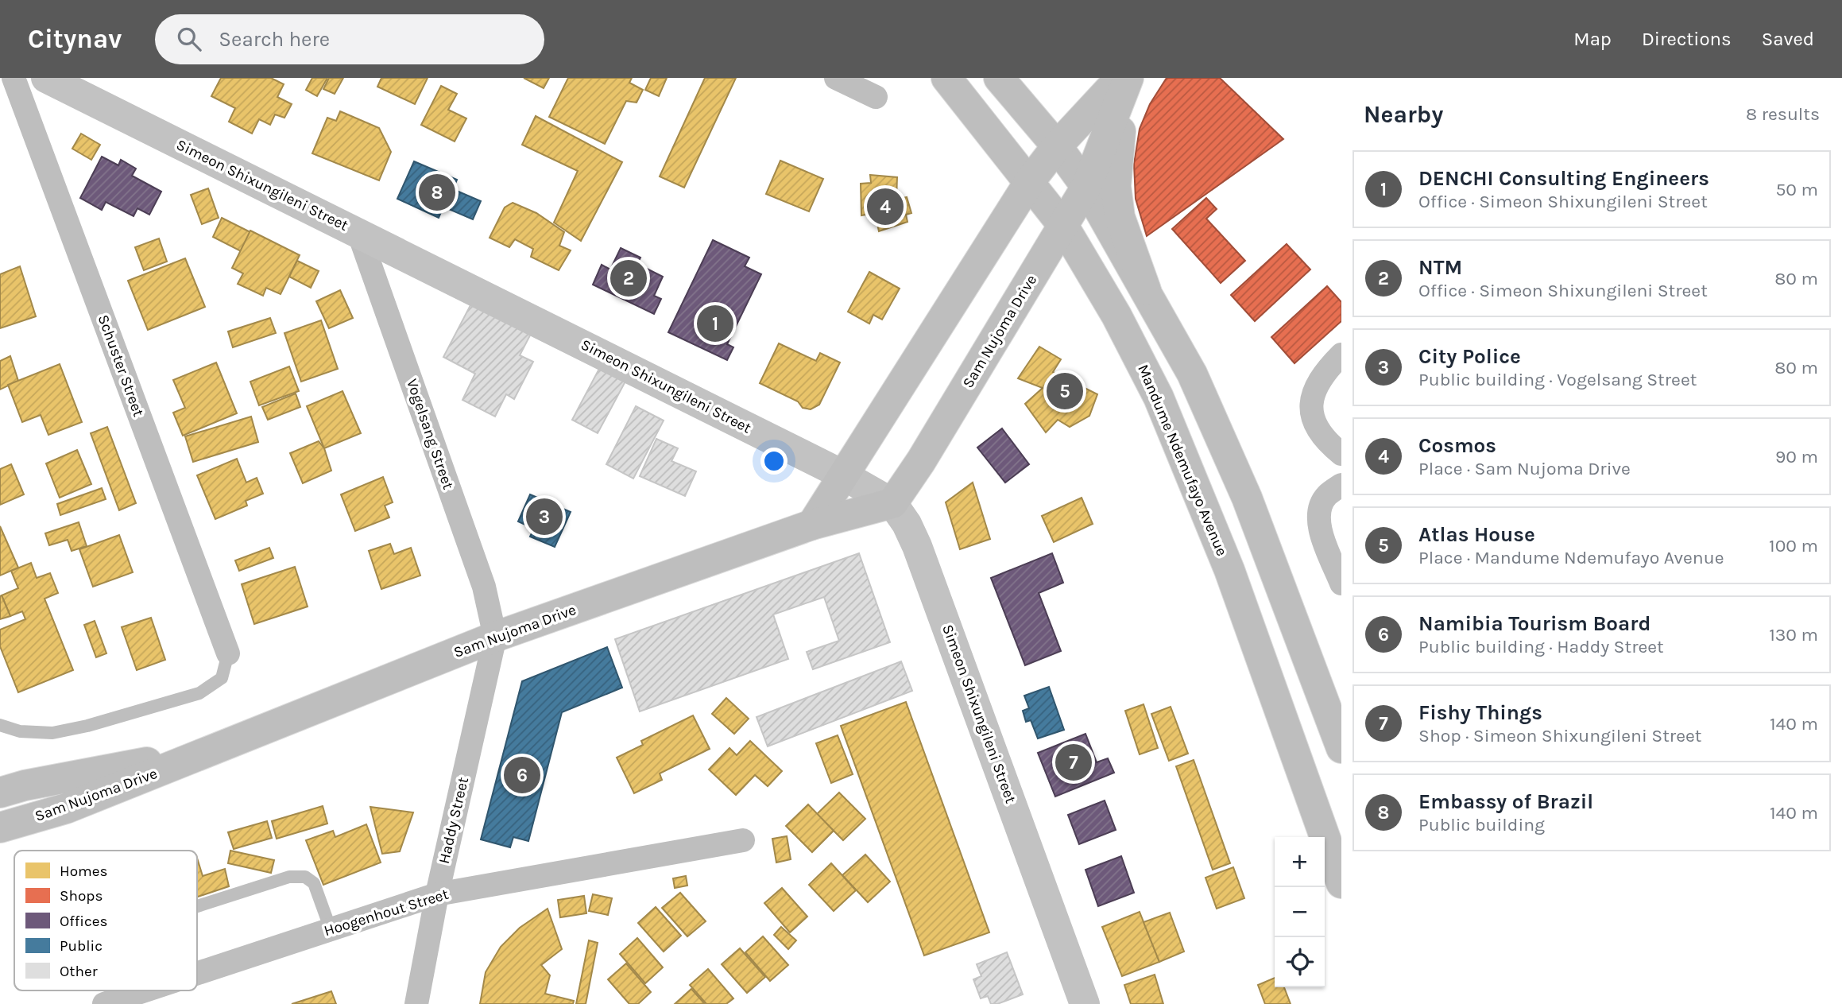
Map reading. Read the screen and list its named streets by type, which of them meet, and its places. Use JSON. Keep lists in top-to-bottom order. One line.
{"streets":{"main road":["Sam Nujoma Drive","Mandume Ndemufayo Avenue"],"street":["Simeon Shixungileni Street","Schuster Street","Vogelsang Street","Haddy Street","Hoogenhout Street"]},"crossings":[["Simeon Shixungileni Street","Sam Nujoma Drive"],["Simeon Shixungileni Street","Vogelsang Street"],["Sam Nujoma Drive","Vogelsang Street"],["Sam Nujoma Drive","Mandume Ndemufayo Avenue"],["Sam Nujoma Drive","Haddy Street"],["Vogelsang Street","Haddy Street"],["Haddy Street","Hoogenhout Street"]],"legend":["Homes","Shops","Offices","Public","Other"],"page":{"header":"Citynav","search":"Search here","nav":["Map","Directions","Saved"],"heading":["Nearby","8 results"],"list":[{"mark":"1","name":"DENCHI Consulting Engineers","note":"Office · Simeon Shixungileni Street","value":"50 m"},{"mark":"2","name":"NTM","note":"Office · Simeon Shixungileni Street","value":"80 m"},{"mark":"3","name":"City Police","note":"Public building · Vogelsang Street","value":"80 m"},{"mark":"4","name":"Cosmos","note":"Place · Sam Nujoma Drive","value":"90 m"},{"mark":"5","name":"Atlas House","note":"Place · Mandume Ndemufayo Avenue","value":"100 m"},{"mark":"6","name":"Namibia Tourism Board","note":"Public building · Haddy Street","value":"130 m"},{"mark":"7","name":"Fishy Things","note":"Shop · Simeon Shixungileni Street","value":"140 m"},{"mark":"8","name":"Embassy of Brazil","note":"Public building","value":"140 m"}],"pins":["8","4","2","1","5","3","7","6"],"map_buttons":["+","−"]}}
